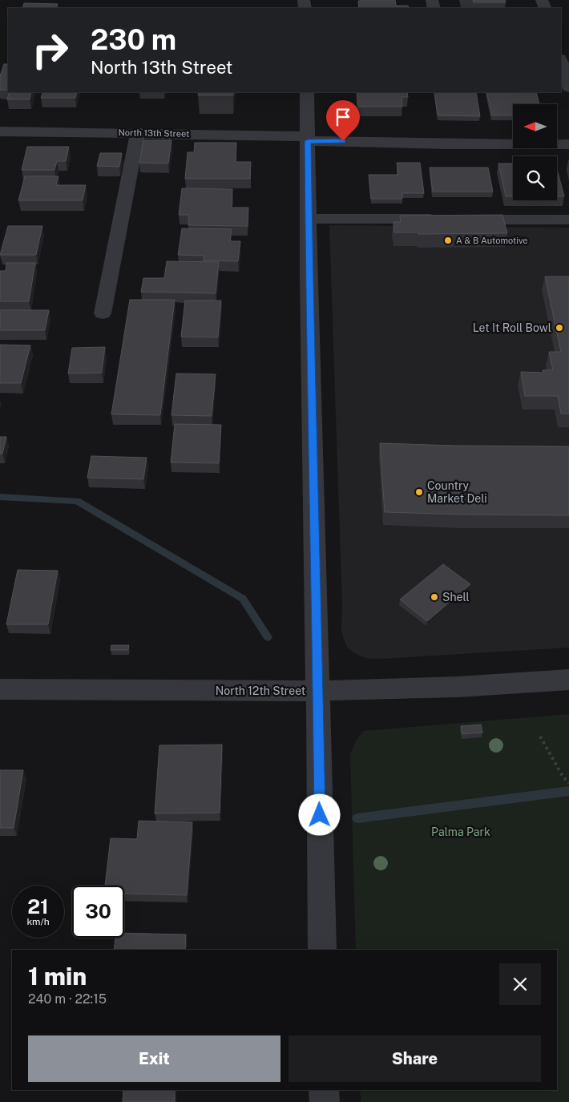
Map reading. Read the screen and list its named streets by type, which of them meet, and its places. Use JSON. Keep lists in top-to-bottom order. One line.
{"streets":{"street":["North 13th Street","North 12th Street"]},"parks":["Palma Park"],"places":["A & B Automotive","Let It Roll Bowl","Country Market Deli","Shell"],"north":"left","page":{"turn":["230 m","North 13th Street"],"speed":"21 km/h","limit":"30","heading":["1 min","240 m · 22:15"],"buttons":["Exit","Share"]}}
